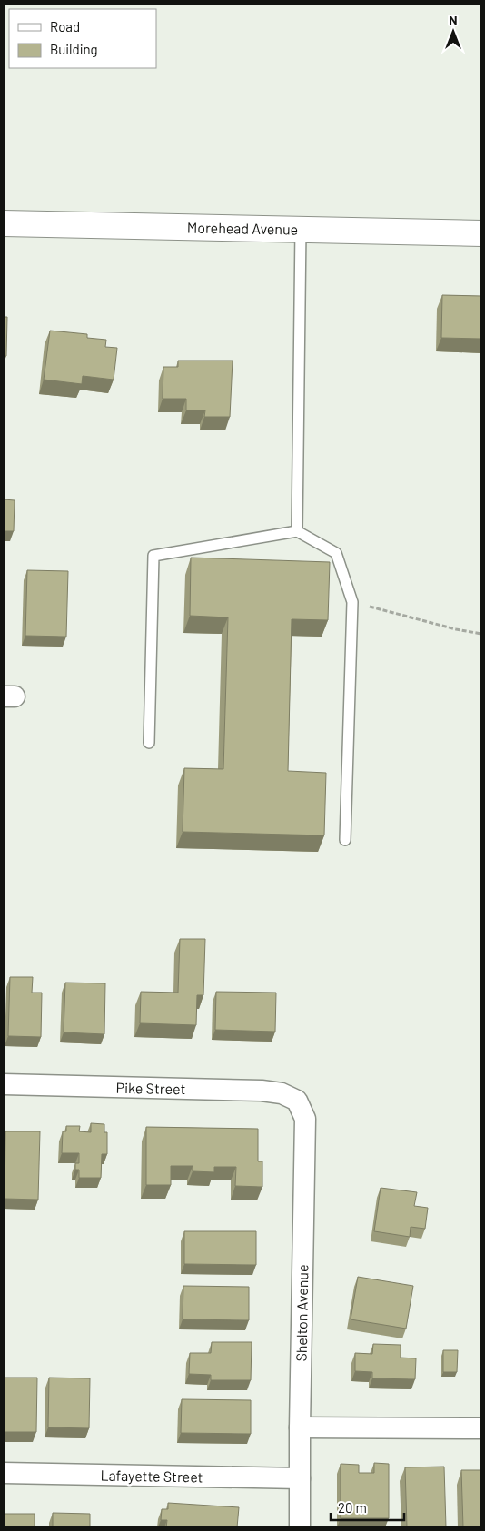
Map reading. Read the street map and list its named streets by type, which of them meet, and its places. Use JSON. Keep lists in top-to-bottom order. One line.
{"streets":{"street":["Morehead Avenue","Pike Street","Shelton Avenue","Lafayette Street"]},"crossings":[["Pike Street","Shelton Avenue"],["Shelton Avenue","Lafayette Street"]],"legend":["Road","Building"],"scale_bar":"20 m","north":"top"}
